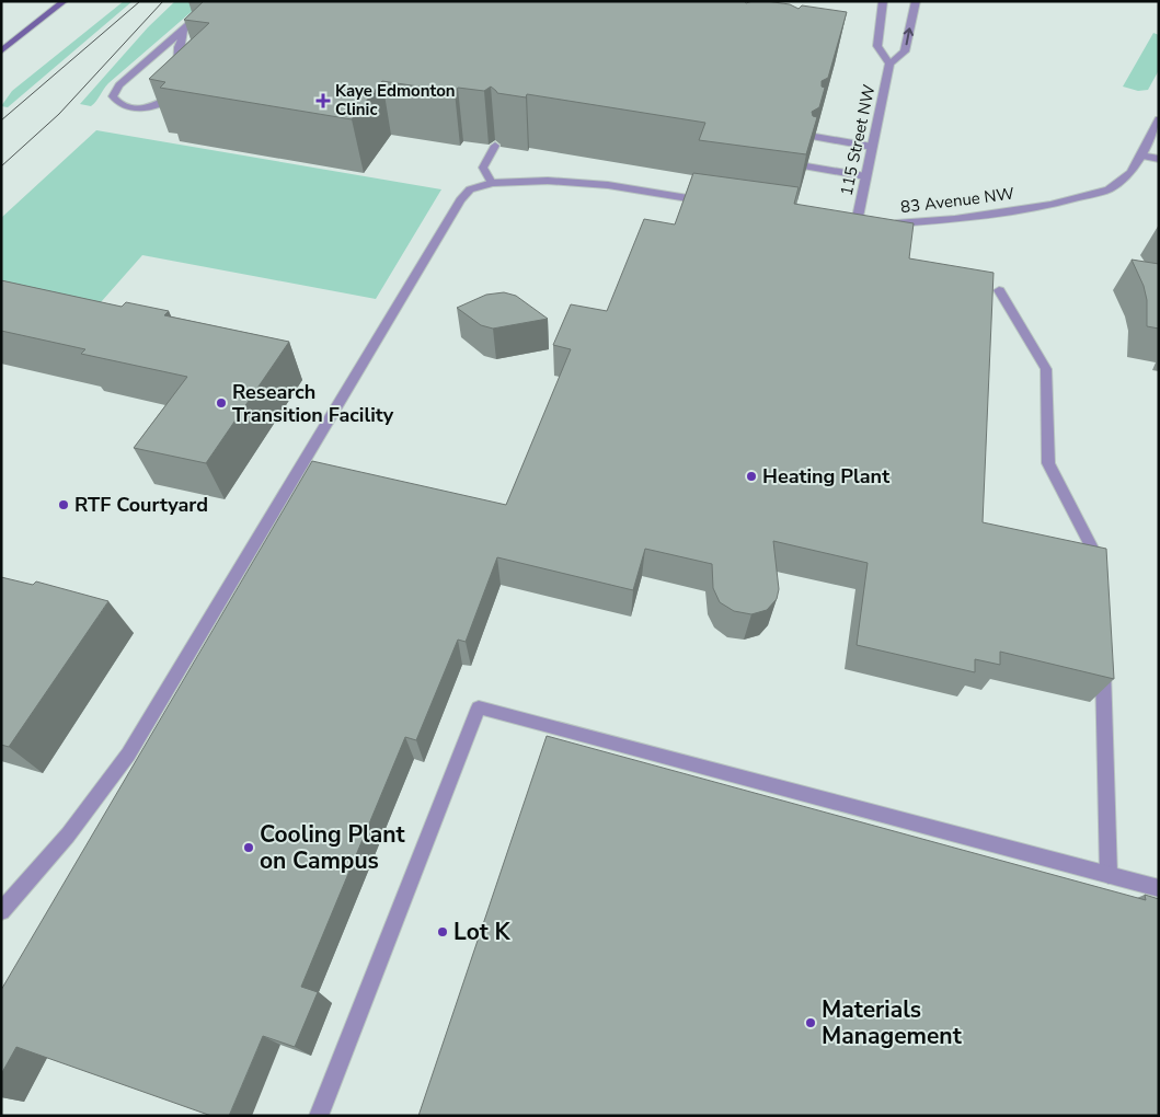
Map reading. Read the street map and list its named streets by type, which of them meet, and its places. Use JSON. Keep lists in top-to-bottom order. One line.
{"streets":{"street":["115 Street NW","83 Avenue NW"]},"places":{"health":["Kaye Edmonton Clinic"],"other":["Research Transition Facility","Heating Plant","RTF Courtyard","Cooling Plant on Campus","Lot K","Materials Management"]}}
